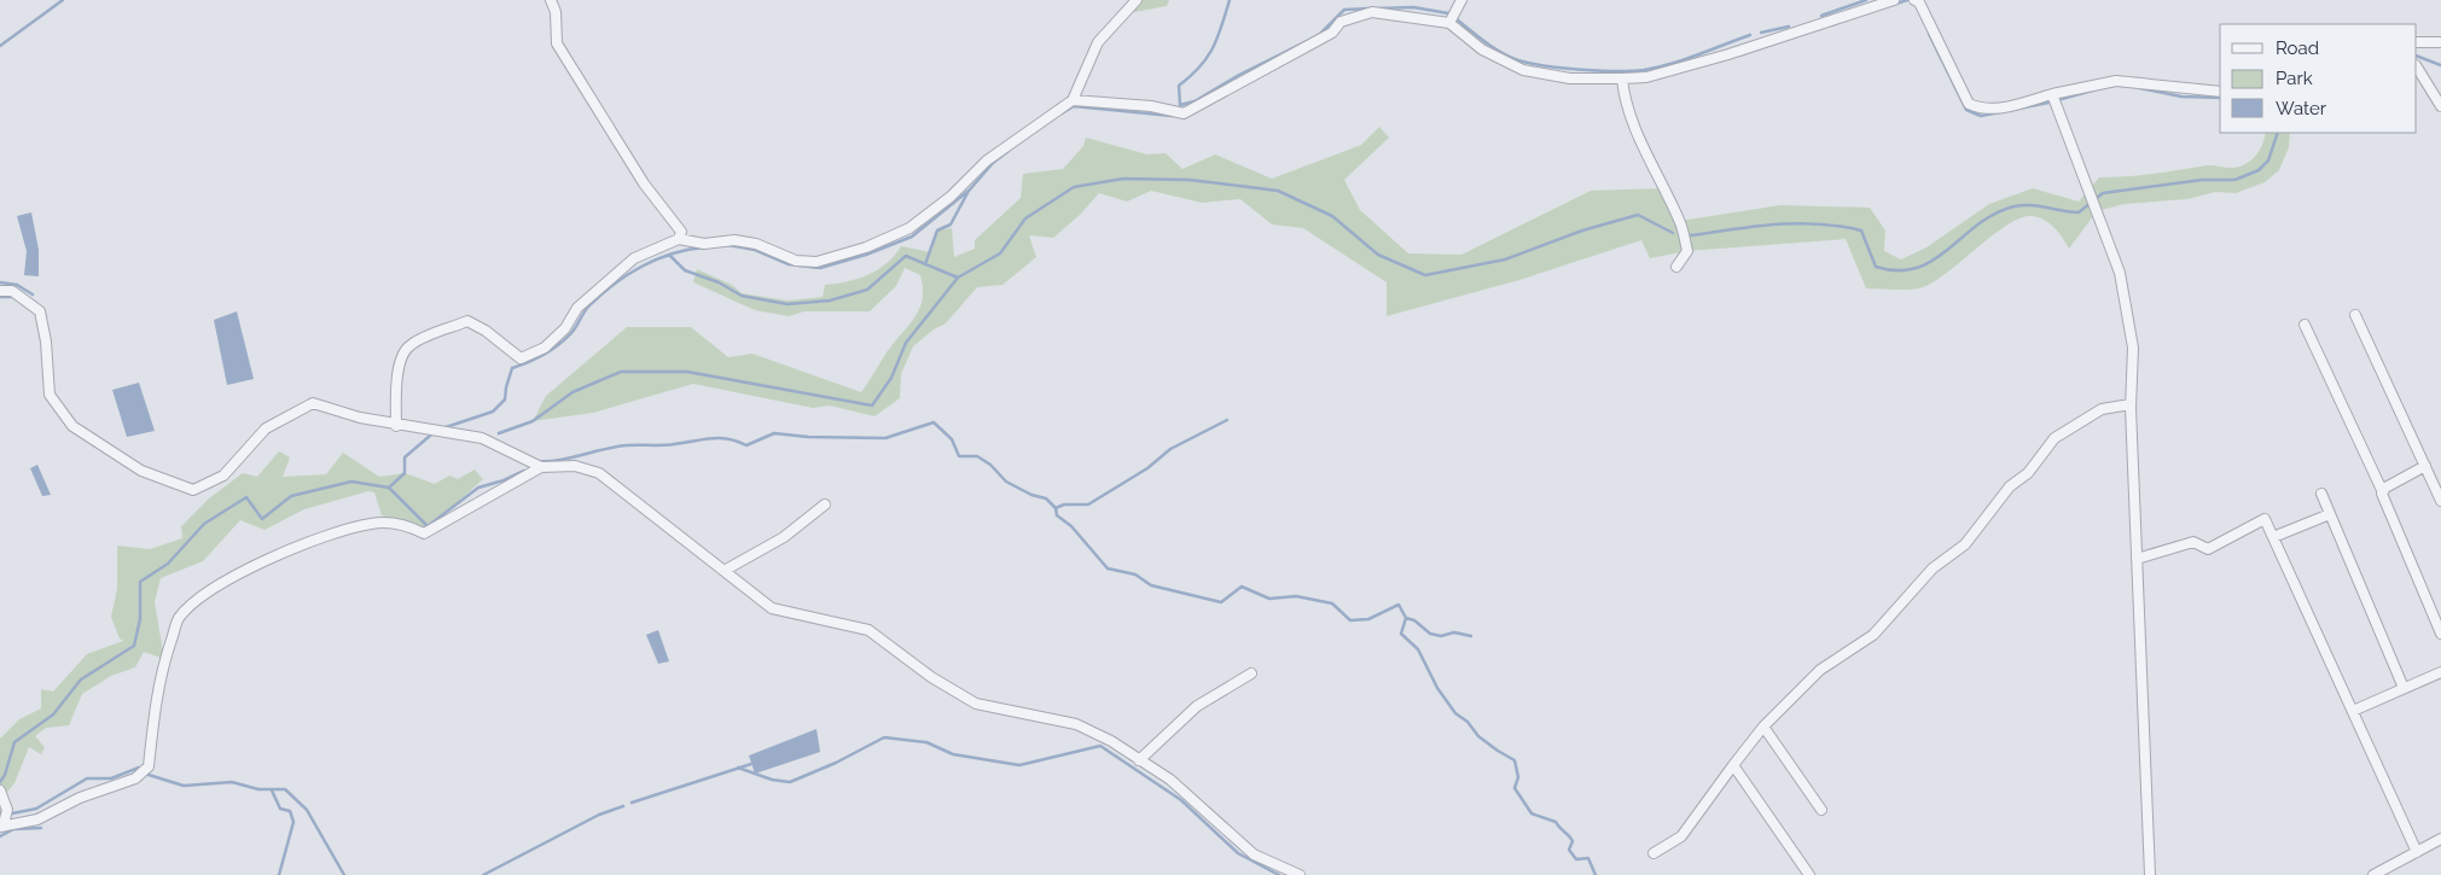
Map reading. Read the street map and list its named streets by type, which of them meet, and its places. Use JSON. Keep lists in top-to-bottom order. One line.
{"legend":["Road","Park","Water"]}
